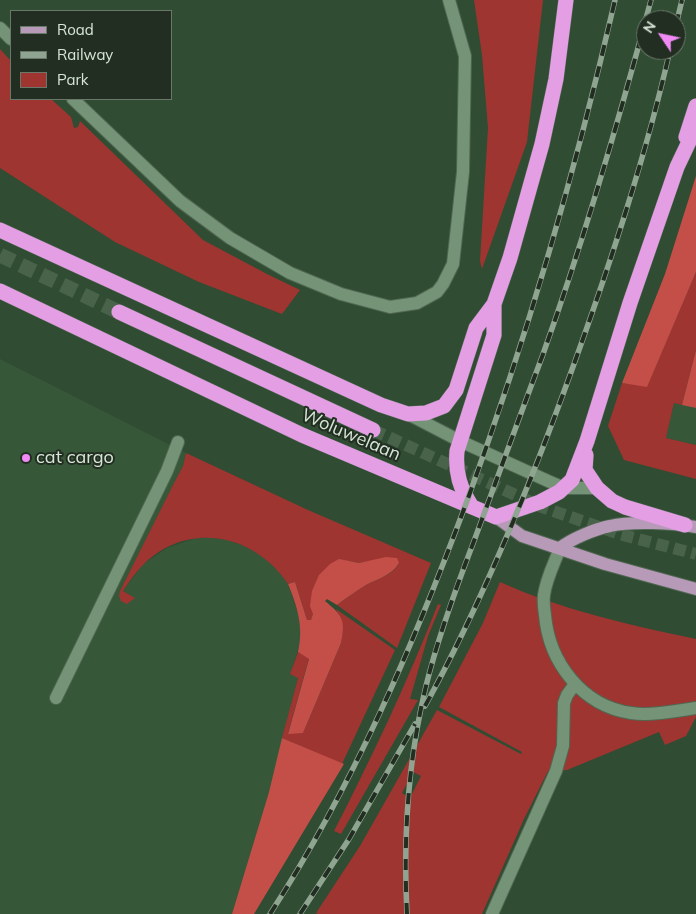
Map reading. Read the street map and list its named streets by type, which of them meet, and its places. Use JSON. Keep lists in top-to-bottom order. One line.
{"streets":{"highway":["Woluwelaan"]},"places":["cat cargo"],"legend":["Road","Railway","Park"],"north":"top left"}
